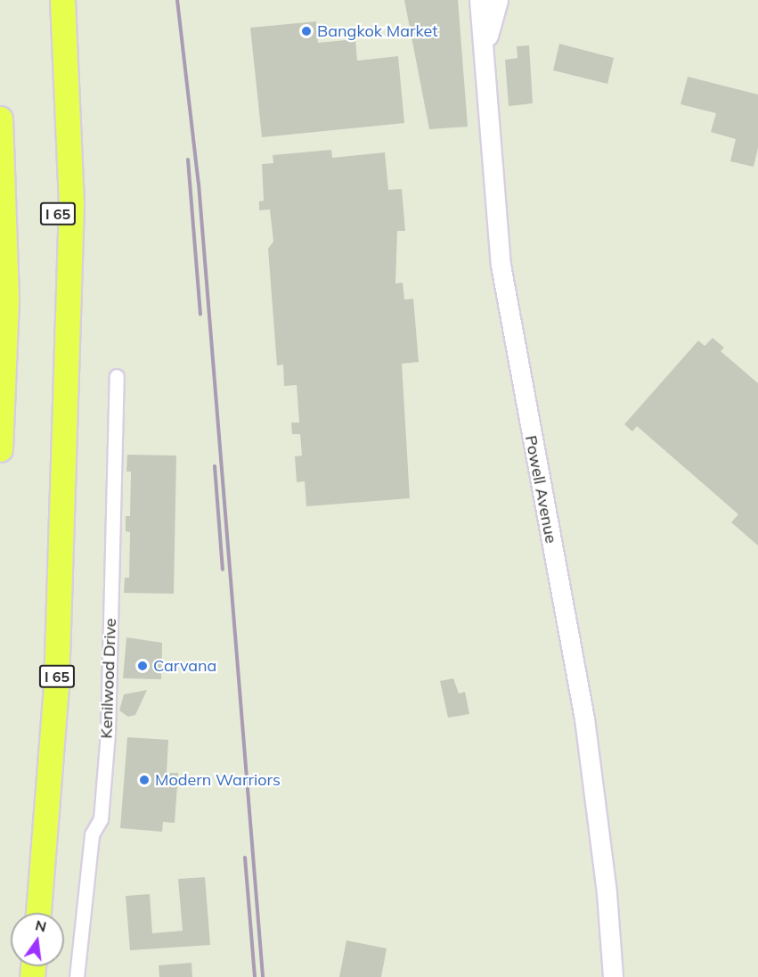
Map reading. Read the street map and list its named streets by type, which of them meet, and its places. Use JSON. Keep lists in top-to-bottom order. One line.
{"streets":{"highway":["I 65"],"main road":["Powell Avenue"],"street":["Kenilwood Drive"]},"places":["Bangkok Market","Carvana","Modern Warriors"],"north":"top"}
